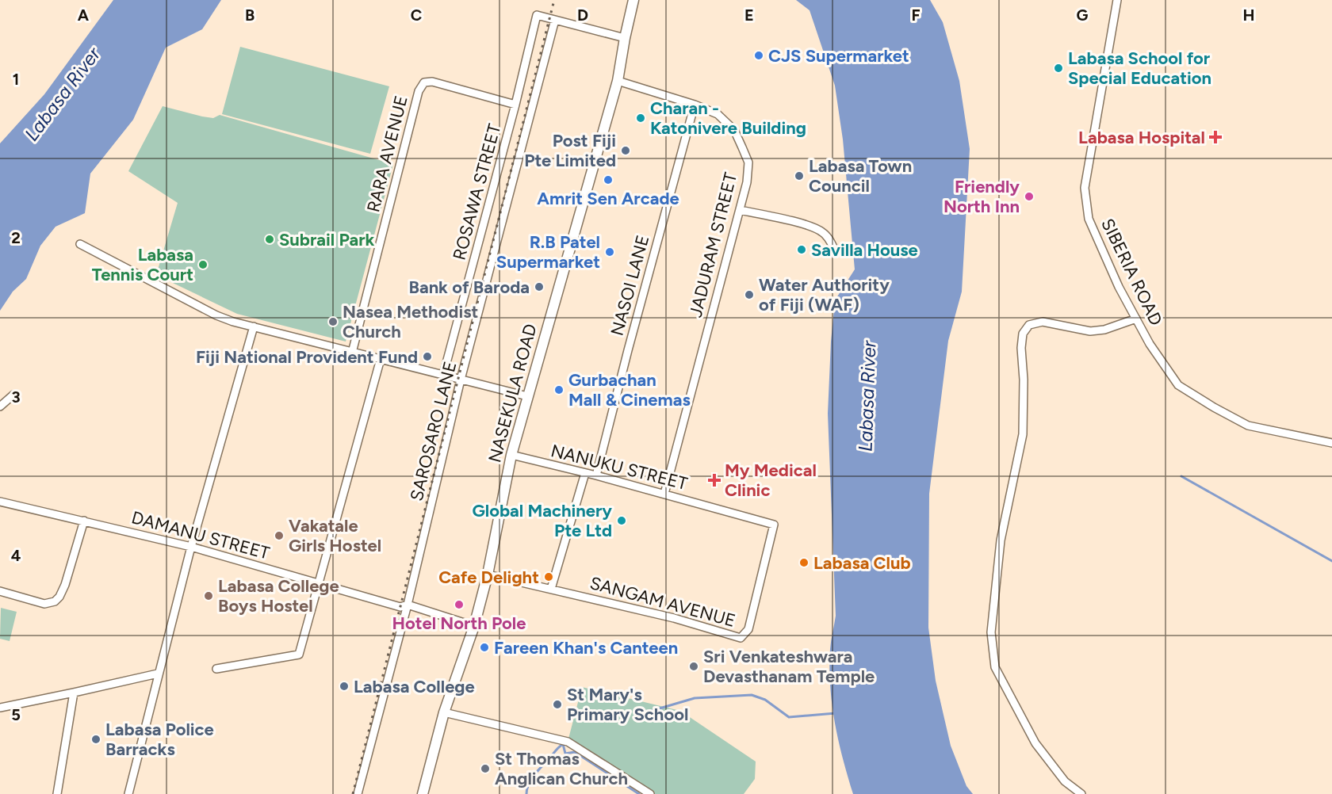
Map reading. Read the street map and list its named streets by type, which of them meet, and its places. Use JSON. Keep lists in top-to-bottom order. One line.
{"streets":{"main road":["NASEKULA ROAD"],"street":["RARA AVENUE","ROSAWA STREET","JADURAM STREET","SIBERIA ROAD","NASOI LANE","SAROSARO LANE","NANUKU STREET","DAMANU STREET","SANGAM AVENUE"]},"crossings":[["RARA AVENUE","ROSAWA STREET"],["ROSAWA STREET","SAROSARO LANE"],["JADURAM STREET","NASOI LANE"],["JADURAM STREET","NASEKULA ROAD"],["JADURAM STREET","NANUKU STREET"],["NASOI LANE","NANUKU STREET"],["NASEKULA ROAD","NANUKU STREET"],["NASEKULA ROAD","DAMANU STREET"],["NASEKULA ROAD","SANGAM AVENUE"],["SAROSARO LANE","DAMANU STREET"],["NANUKU STREET","SANGAM AVENUE"]],"water":["Labasa River"],"places":{"other":["CJS Supermarket","Labasa School for Special Education","Charan - Katonivere Building","Post Fiji Pte Limited","Labasa Town Council","Amrit Sen Arcade","Friendly North Inn","Subrail Park","Savilla House","R.B Patel Supermarket","Labasa Tennis Court","Bank of Baroda","Water Authority of Fiji (WAF)","Nasea Methodist Church","Fiji National Provident Fund","Gurbachan Mall & Cinemas","Global Machinery Pte Ltd","Vakatale Girls Hostel","Labasa Club","Cafe Delight","Labasa College Boys Hostel","Hotel North Pole","Fareen Khan's Canteen","Sri Venkateshwara Devasthanam Temple","Labasa College","St Mary's Primary School","Labasa Police Barracks","St Thomas Anglican Church"],"health":["Labasa Hospital","My Medical Clinic"]},"grid":{"columns":["A","B","C","D","E","F","G","H"],"rows":["1","2","3","4","5"]}}
